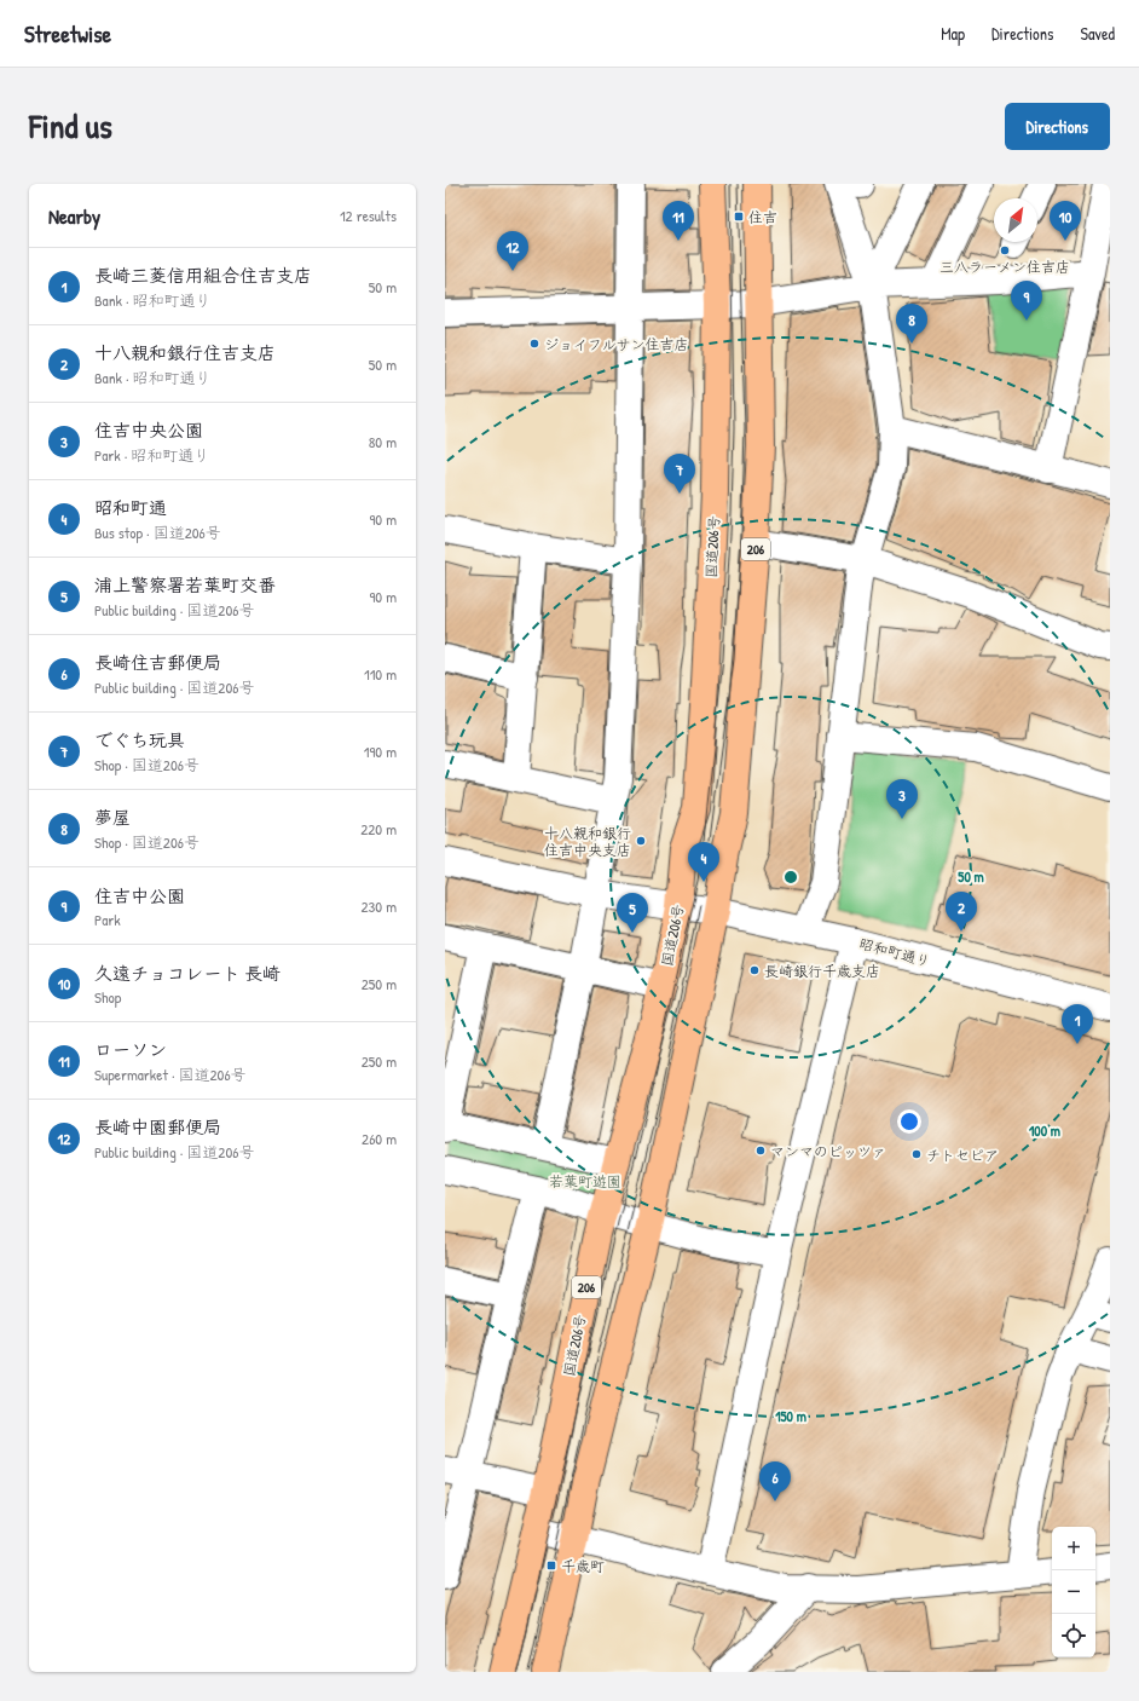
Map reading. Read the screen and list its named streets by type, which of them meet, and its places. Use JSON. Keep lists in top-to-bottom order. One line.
{"streets":{"highway":["国道206号","206"],"street":["昭和町通り"]},"crossings":[["国道206号","昭和町通り"],["206","昭和町通り"]],"parks":["若葉町遊園"],"places":{"transit":["住吉","千歳町"],"other":["三八ラーメン住吉店","ジョイフルサン住吉店","十八親和銀行 住吉中央支店","長崎銀行千歳支店","マンマのピッツァ","チトセピア"]},"north":"top right","page":{"header":"Streetwise","nav":["Map","Directions","Saved"],"title":"Find us","buttons":"Directions","heading":["Nearby","12 results"],"pins":["10","11","12","9","8","7","3","4","2","5","1","6"],"list":[{"mark":"1","name":"長崎三菱信用組合住吉支店","note":"Bank · 昭和町通り","value":"50 m"},{"mark":"2","name":"十八親和銀行住吉支店","note":"Bank · 昭和町通り","value":"50 m"},{"mark":"3","name":"住吉中央公園","note":"Park · 昭和町通り","value":"80 m"},{"mark":"4","name":"昭和町通","note":"Bus stop · 国道206号","value":"90 m"},{"mark":"5","name":"浦上警察署若葉町交番","note":"Public building · 国道206号","value":"90 m"},{"mark":"6","name":"長崎住吉郵便局","note":"Public building · 国道206号","value":"110 m"},{"mark":"7","name":"でぐち玩具","note":"Shop · 国道206号","value":"190 m"},{"mark":"8","name":"夢屋","note":"Shop · 国道206号","value":"220 m"},{"mark":"9","name":"住吉中公園","note":"Park","value":"230 m"},{"mark":"10","name":"久遠チョコレート 長崎","note":"Shop","value":"250 m"},{"mark":"11","name":"ローソン","note":"Supermarket · 国道206号","value":"250 m"},{"mark":"12","name":"長崎中園郵便局","note":"Public building · 国道206号","value":"260 m"}],"map_buttons":["+","−"]},"rings":["50 m","100 m","150 m"]}
